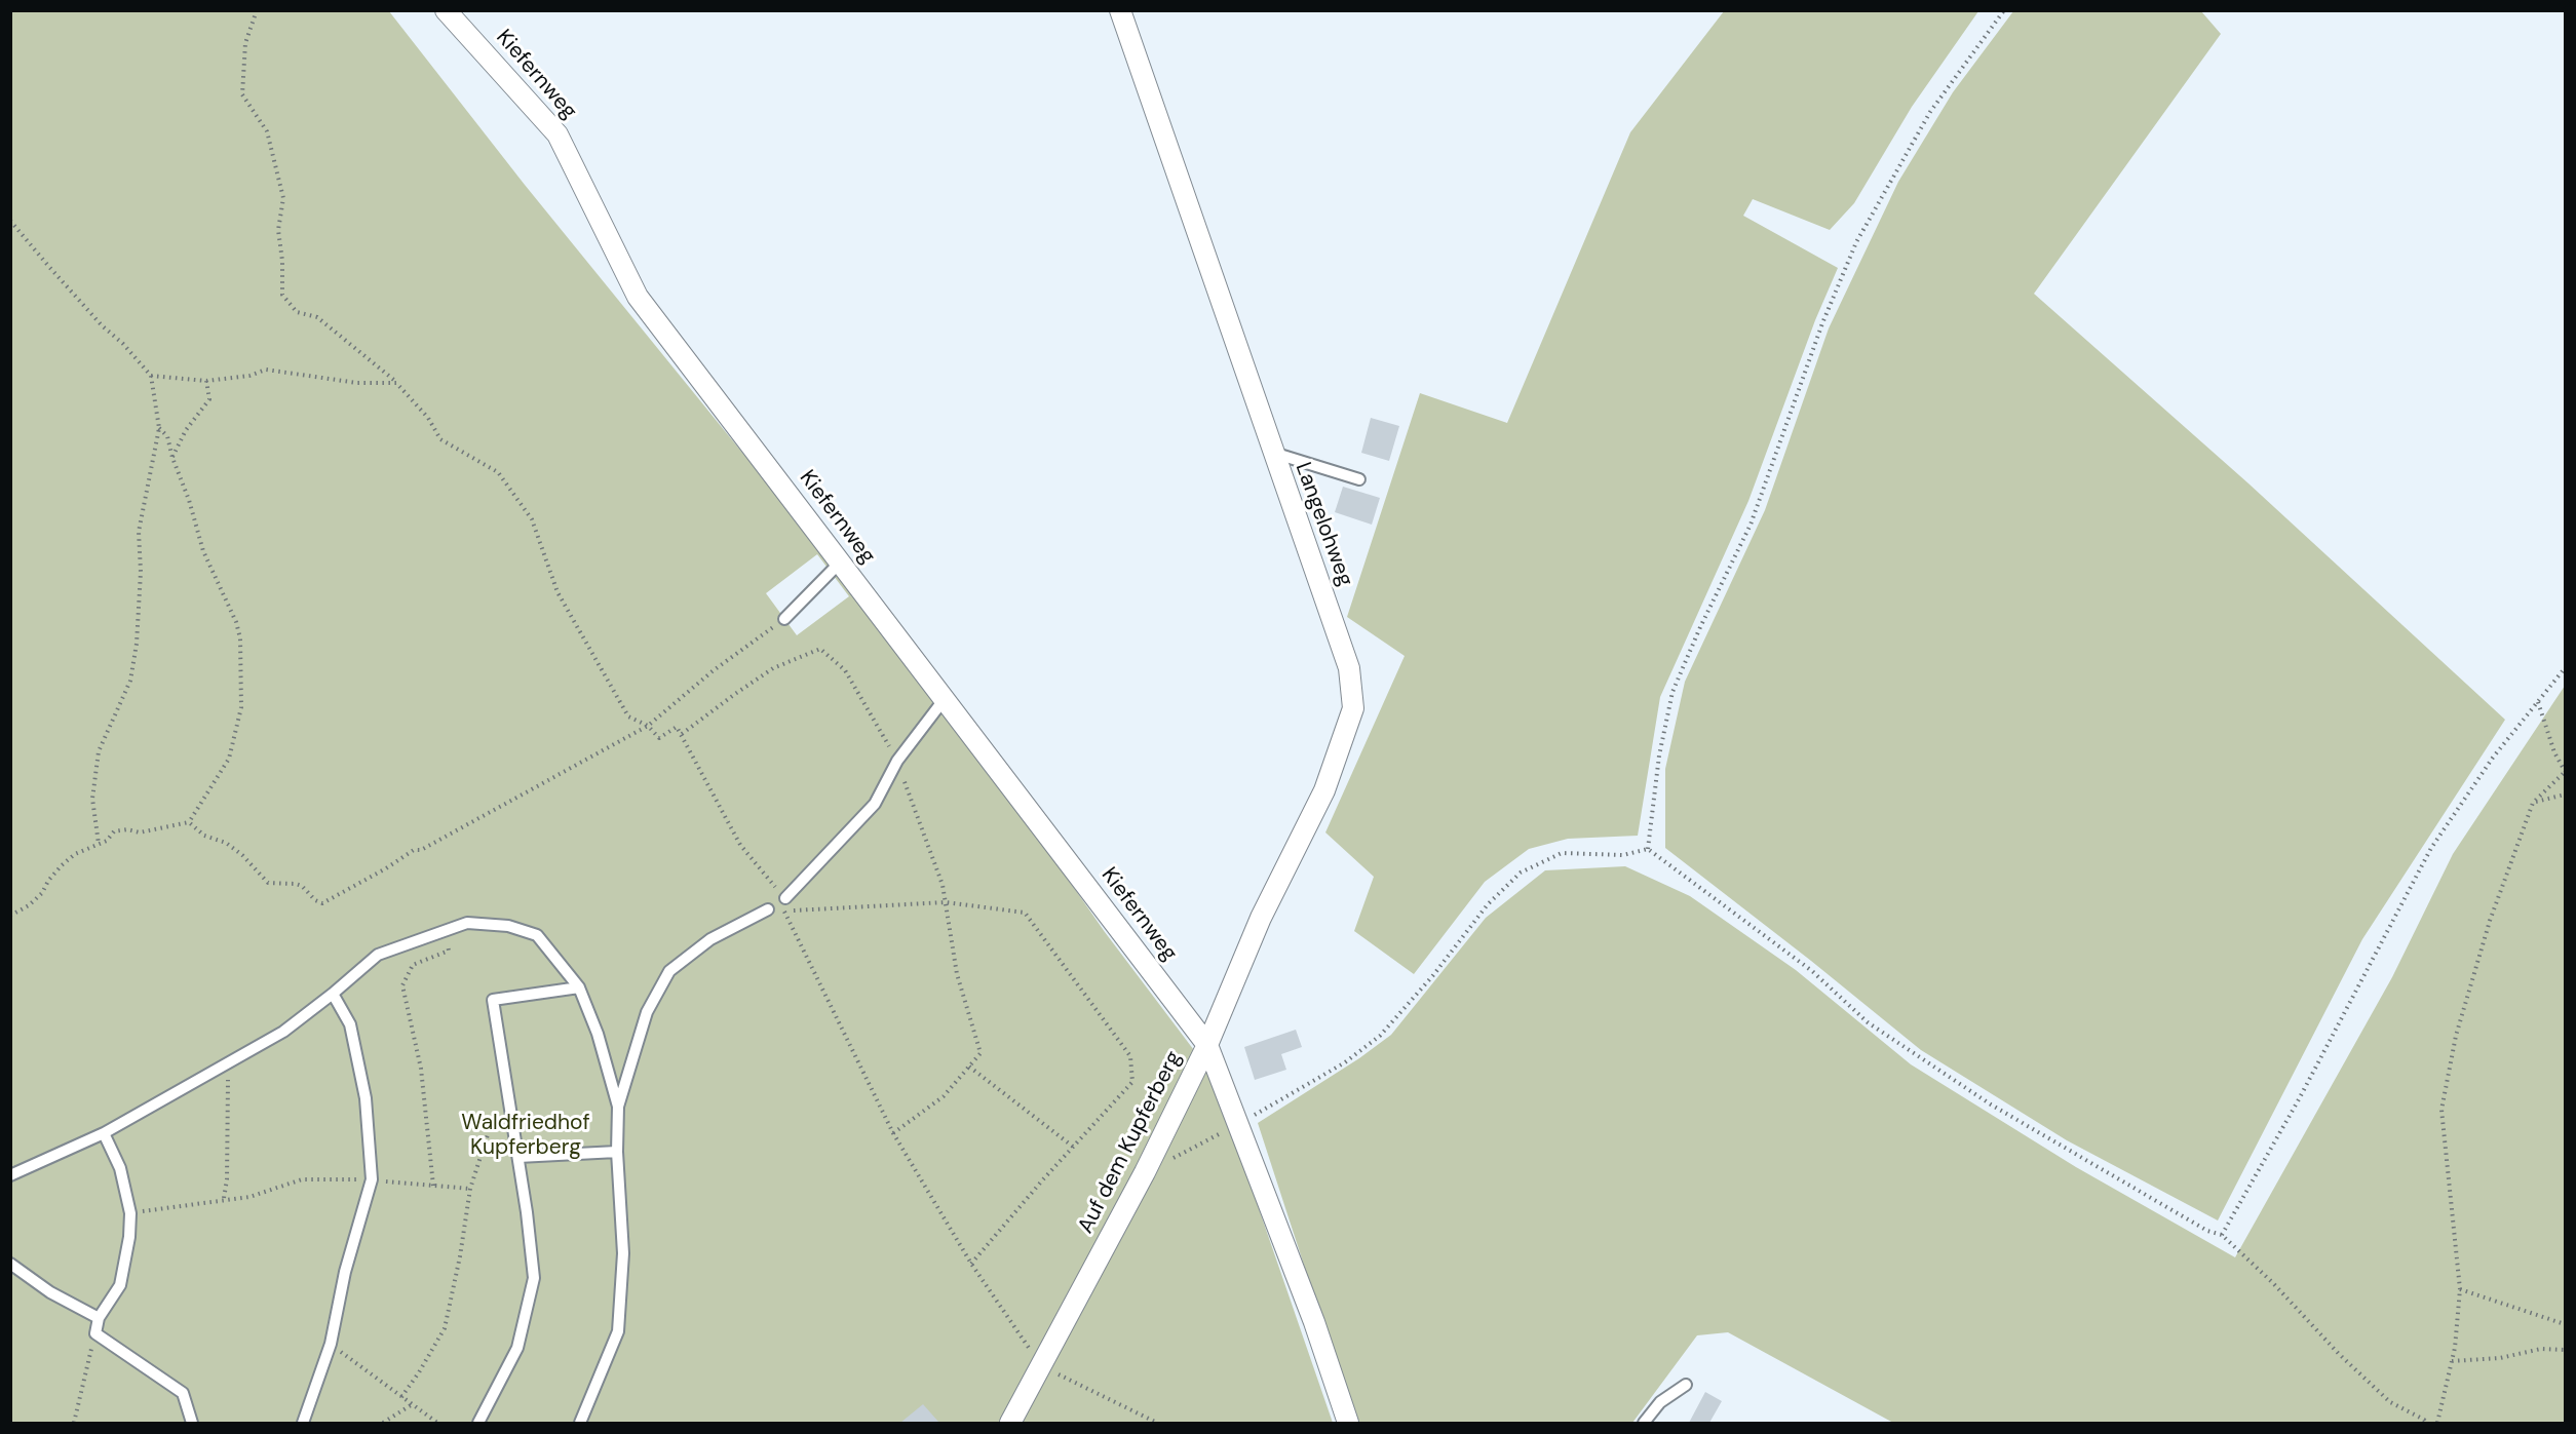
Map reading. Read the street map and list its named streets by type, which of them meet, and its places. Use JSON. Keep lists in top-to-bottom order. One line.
{"streets":{"street":["Kiefernweg","Langelohweg","Auf dem Kupferberg"]},"crossings":[["Kiefernweg","Langelohweg"],["Kiefernweg","Auf dem Kupferberg"],["Langelohweg","Auf dem Kupferberg"]],"parks":["Waldfriedhof Kupferberg"]}
